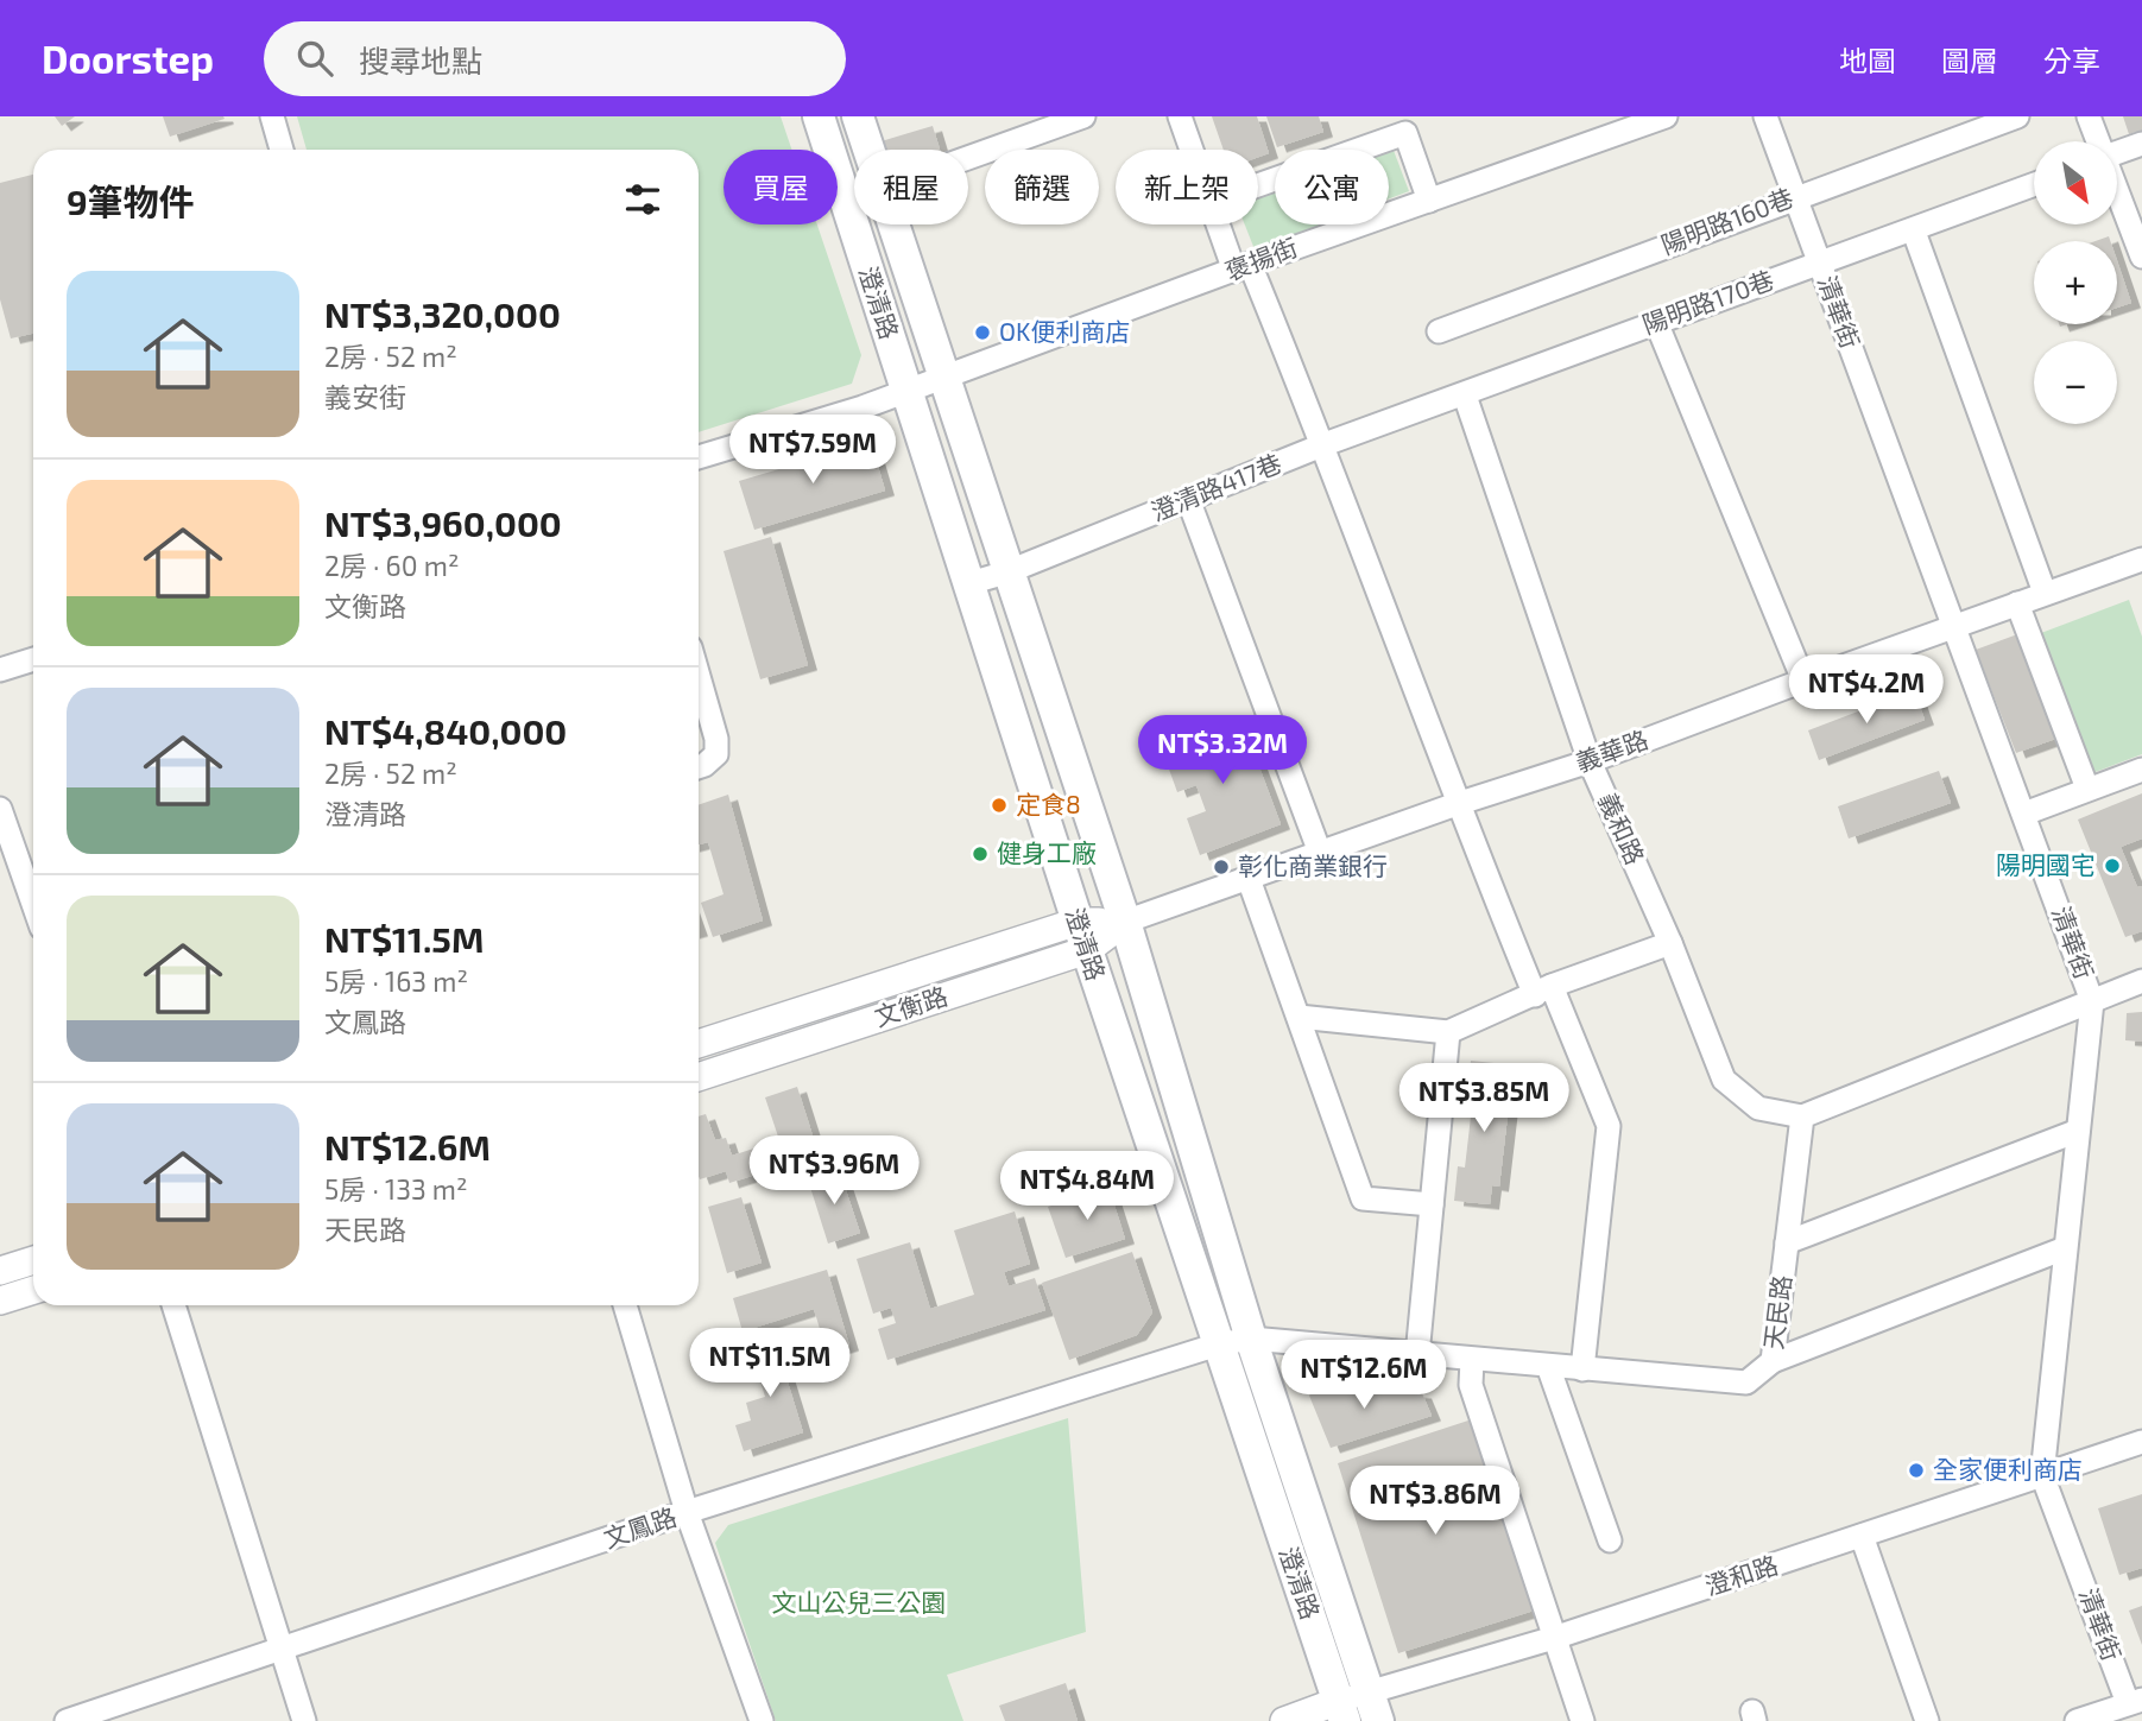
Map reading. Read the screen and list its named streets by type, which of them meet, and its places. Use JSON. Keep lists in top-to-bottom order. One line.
{"streets":{"main road":["澄清路"],"street":["陽明路160巷","褒揚街","陽明路170巷","清華街","澄清路417巷","義華路","義和路","文衡路","天民路","文鳳路","澄和路"]},"crossings":[["陽明路160巷","清華街"],["褒揚街","澄清路"],["澄清路","澄清路417巷"],["澄清路","義華路"],["澄清路","文衡路"],["澄清路","天民路"],["澄清路","文鳳路"],["澄清路","澄和路"],["陽明路170巷","清華街"],["陽明路170巷","澄清路417巷"],["陽明路170巷","義和路"],["清華街","義華路"],["清華街","澄和路"],["澄清路417巷","義和路"],["義華路","義和路"],["義華路","文衡路"],["義和路","天民路"],["天民路","文鳳路"]],"parks":["文山公兒三公園"],"places":["OK便利商店","定食8","健身工廠","陽明國宅","彰化商業銀行","全家便利商店"],"north":"bottom right","page":{"header":"Doorstep","search":"搜尋地點","nav":["地圖","圖層","分享"],"map_buttons":["+","−"],"chip":["買屋","租屋","篩選","新上架","公寓"],"heading":"9筆物件","list":[{"name":"NT$3,320,000","note":"2房 · 52 m² · 義安街"},{"name":"NT$3,960,000","note":"2房 · 60 m² · 文衡路"},{"name":"NT$4,840,000","note":"2房 · 52 m² · 澄清路"},{"name":"NT$11.5M","note":"5房 · 163 m² · 文鳳路"},{"name":"NT$12.6M","note":"5房 · 133 m² · 天民路"}],"price":["NT$7.59M","NT$4.2M","NT$3.32M","NT$3.85M","NT$3.96M","NT$4.84M","NT$11.5M","NT$12.6M","NT$3.86M"]}}
